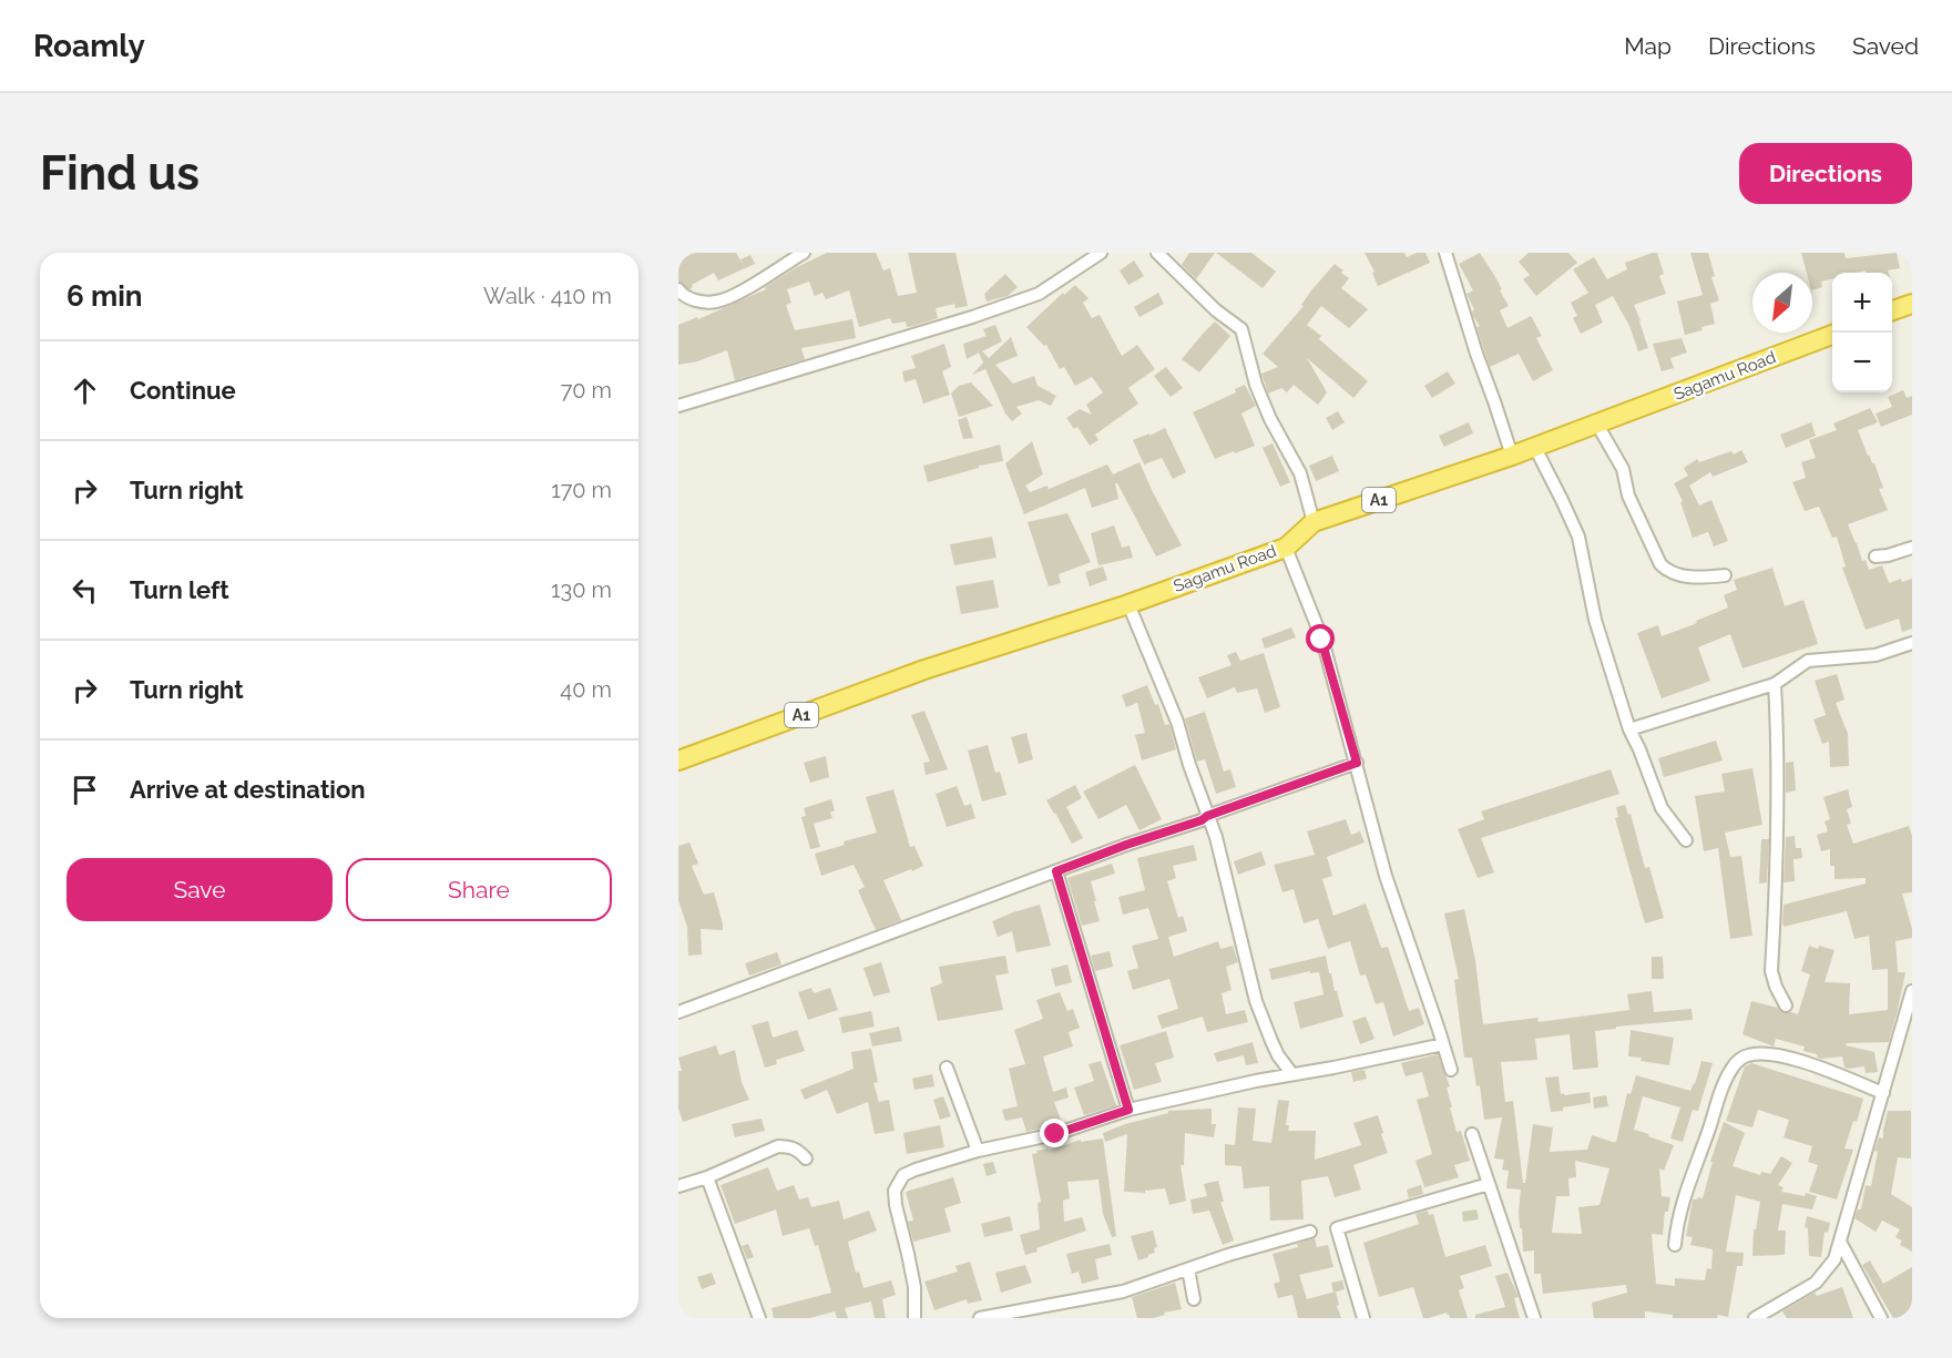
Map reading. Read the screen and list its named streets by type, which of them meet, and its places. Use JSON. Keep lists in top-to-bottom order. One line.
{"streets":{"highway":["Sagamu Road","A1"]},"north":"bottom left","page":{"header":"Roamly","nav":["Map","Directions","Saved"],"buttons":["Directions",["Save","Share"]],"title":"Find us","heading":["6 min","Walk · 410 m"],"map_buttons":["+","−"],"list":[["Continue","70 m"],["Turn right","170 m"],["Turn left","130 m"],["Turn right","40 m"],"Arrive at destination"]}}
